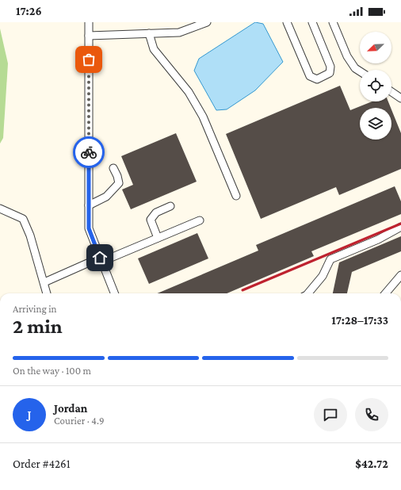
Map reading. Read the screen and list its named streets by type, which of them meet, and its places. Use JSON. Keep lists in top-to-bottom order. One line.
{"north":"bottom left","page":{"status":"17:26","heading":["2 min","Arriving in","17:28–17:33"],"panel":["Jordan","Courier · 4.9","Order #4261","$42.72"],"bar":"On the way · 100 m","round":"J"}}
